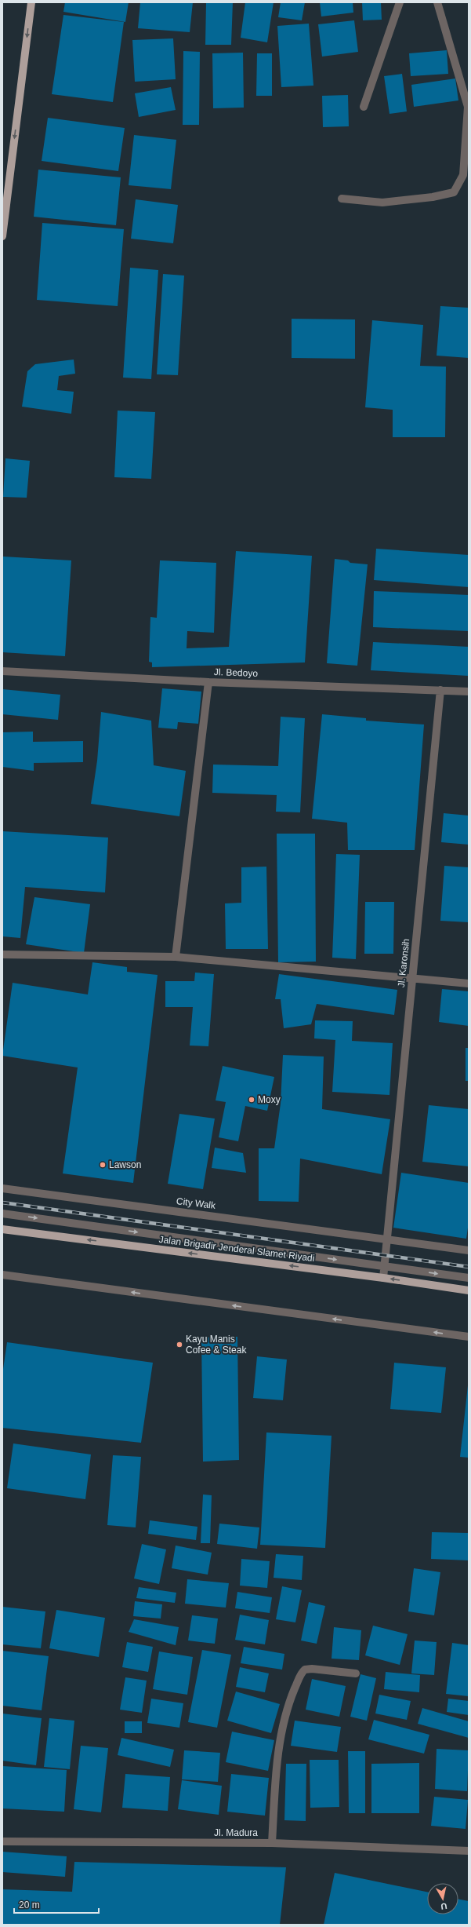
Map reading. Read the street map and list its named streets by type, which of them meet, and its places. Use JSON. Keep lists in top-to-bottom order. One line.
{"streets":{"main road":["Jalan Brigadir Jenderal Slamet Riyadi"],"street":["Jl. Bedoyo","Jl. Karonsih","City Walk","Jl. Madura"]},"crossings":[["Jl. Bedoyo","Jl. Karonsih"],["Jl. Karonsih","City Walk"],["Jl. Karonsih","Jalan Brigadir Jenderal Slamet Riyadi"]],"one_way":["Jalan Brigadir Jenderal Slamet Riyadi"],"places":["Moxy","Lawson","Kayu Manis Cofee & Steak"],"scale_bar":"20 m","north":"bottom"}
